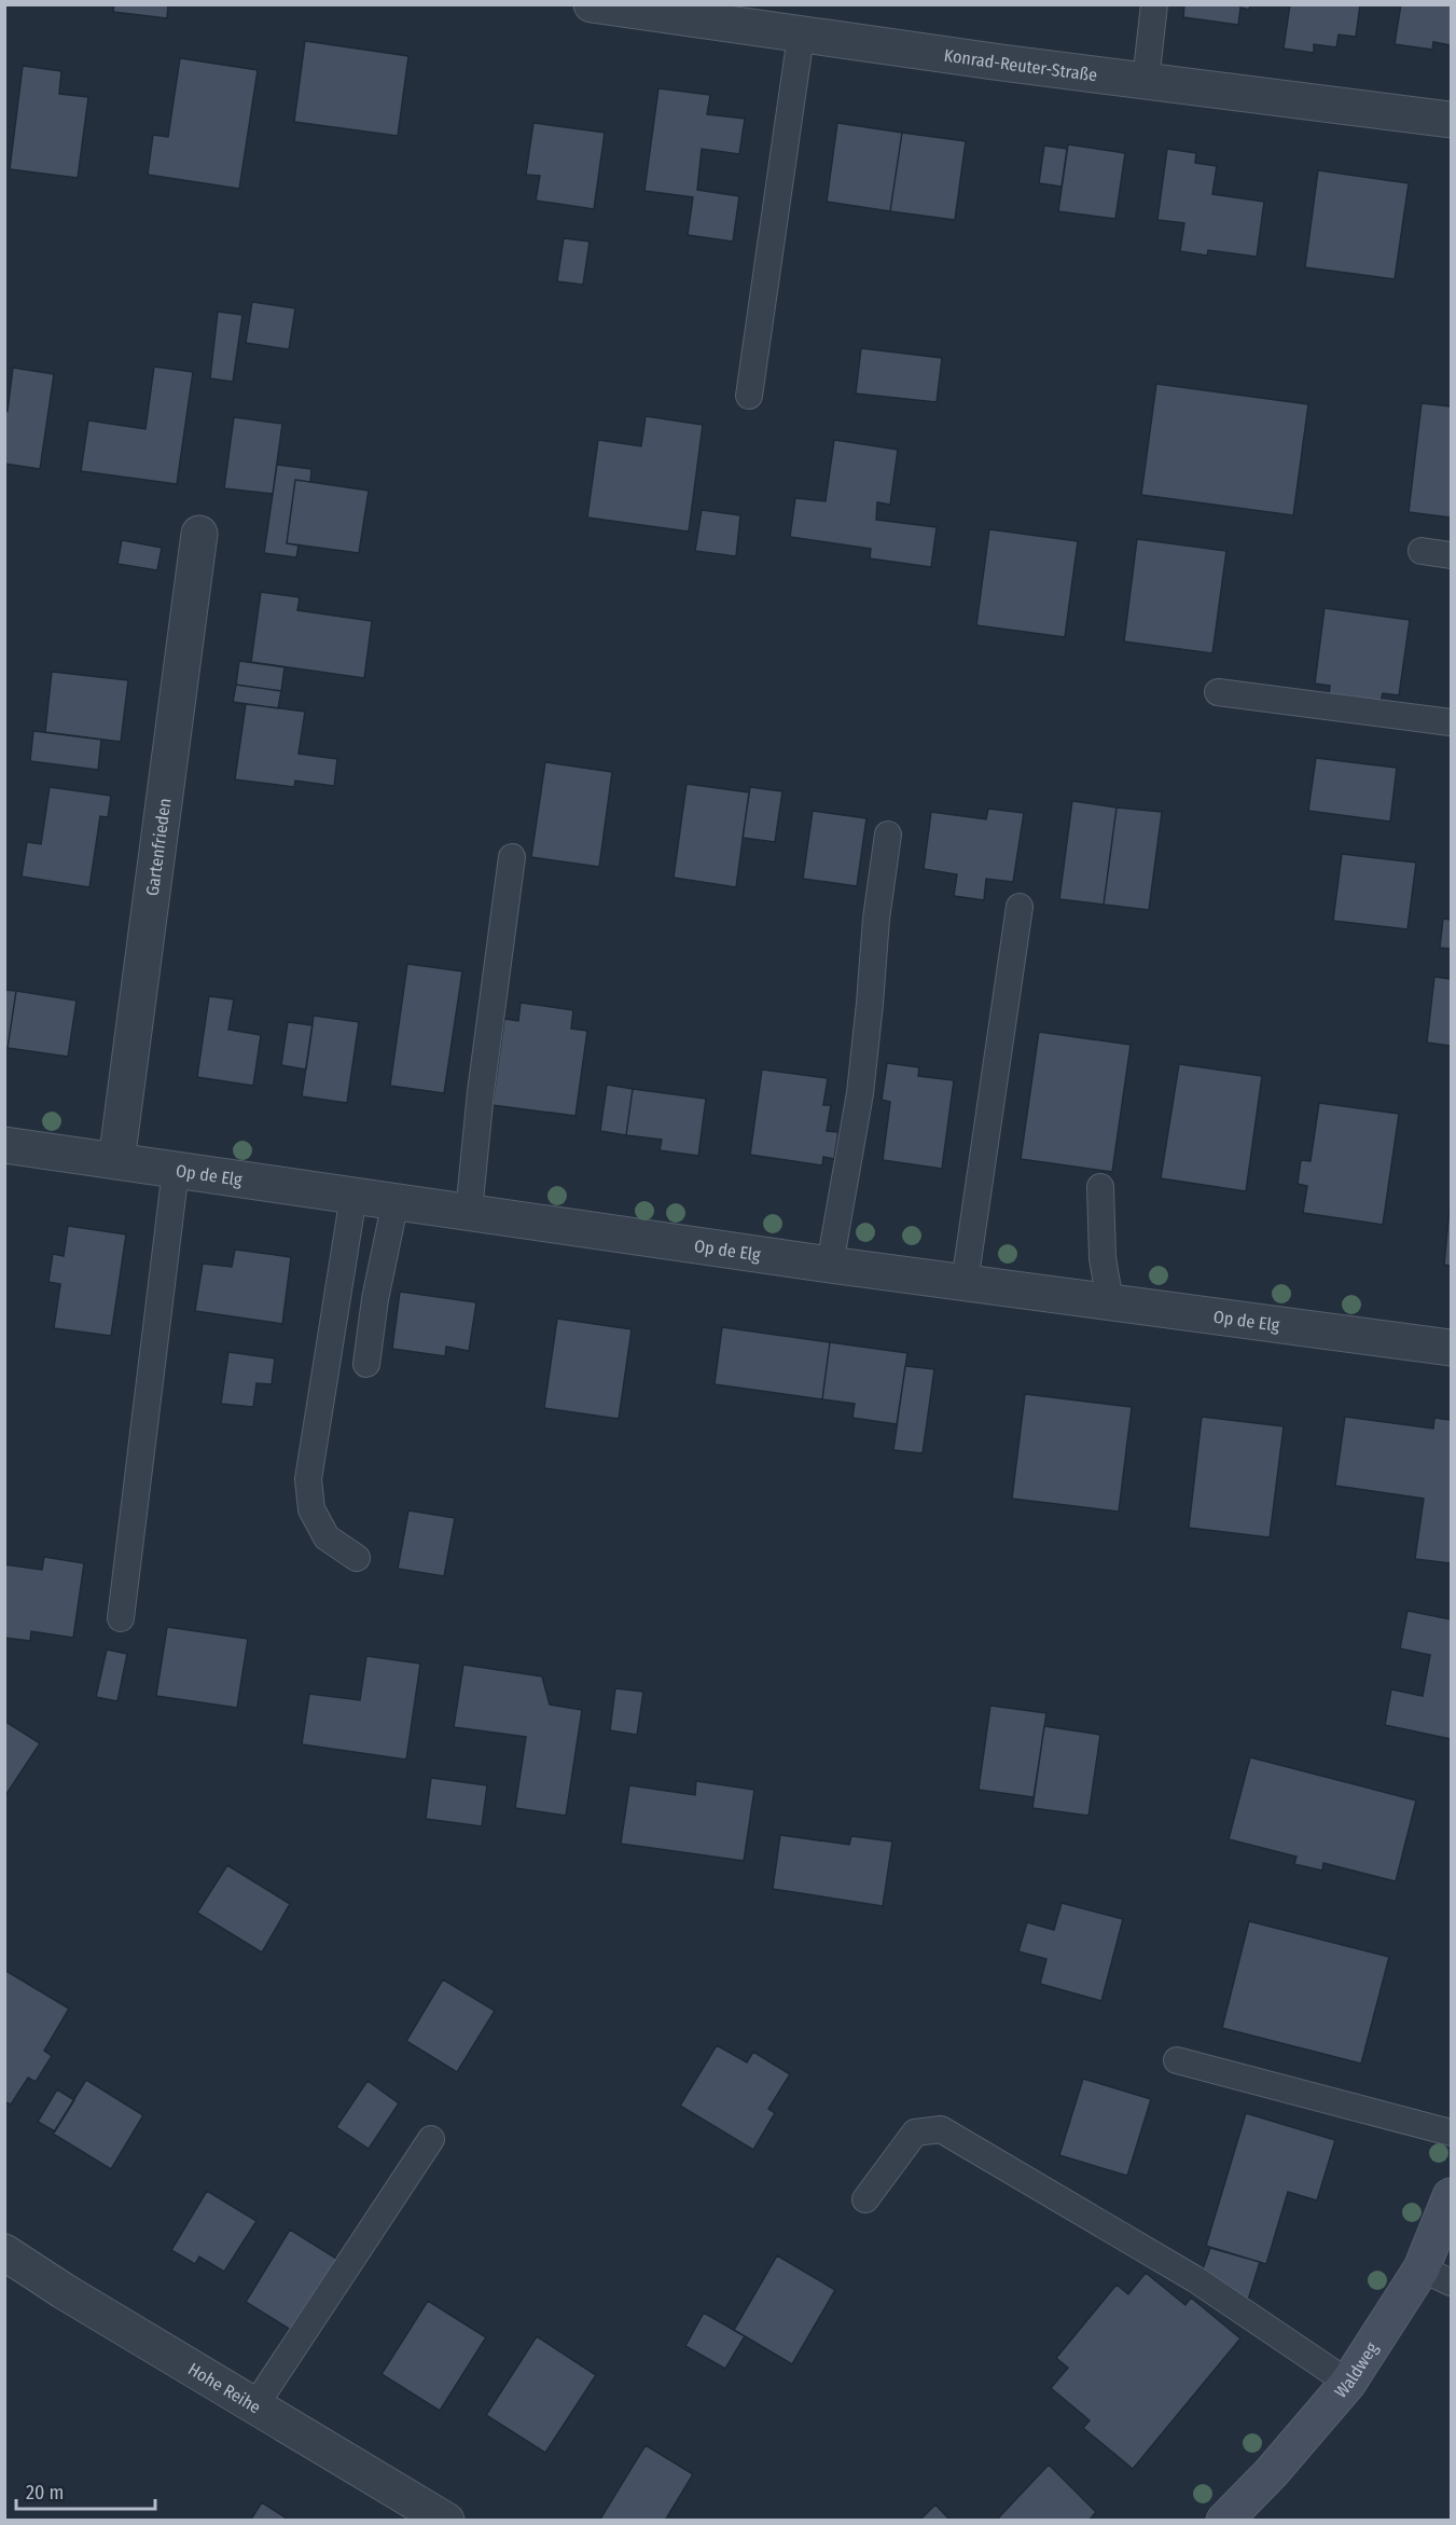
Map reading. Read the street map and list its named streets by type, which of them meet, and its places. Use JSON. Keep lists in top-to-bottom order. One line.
{"streets":{"main road":["Waldweg"],"street":["Konrad-Reuter-Straße","Gartenfrieden","Op de Elg","Hohe Reihe"]},"crossings":[["Gartenfrieden","Op de Elg"]],"scale_bar":"20 m"}
